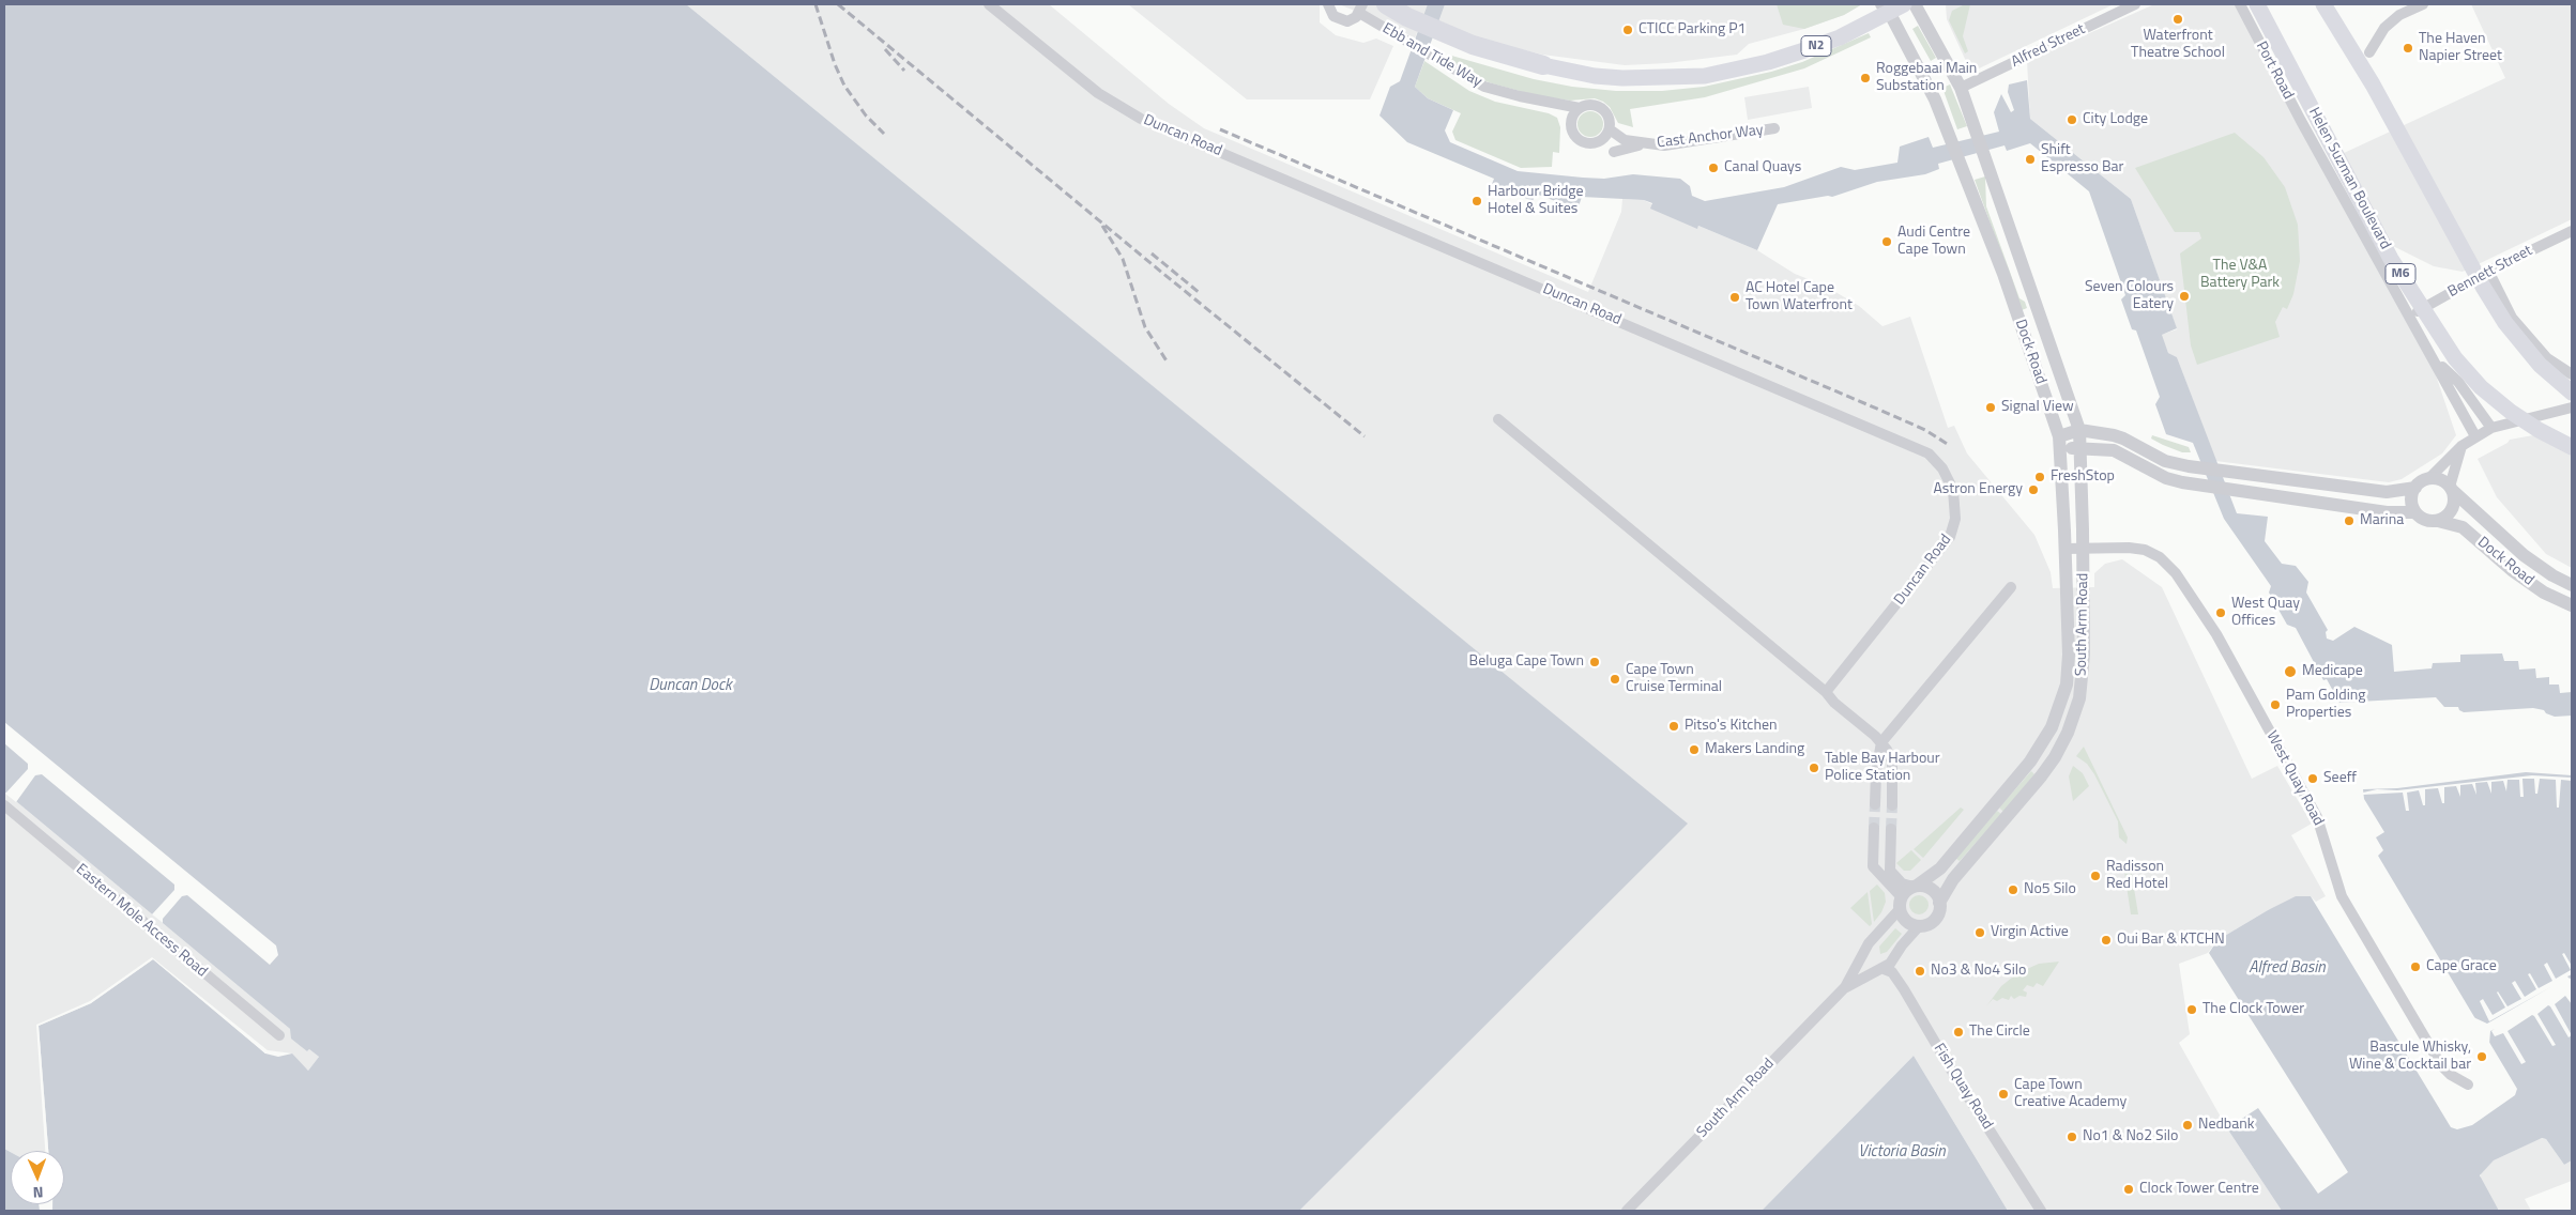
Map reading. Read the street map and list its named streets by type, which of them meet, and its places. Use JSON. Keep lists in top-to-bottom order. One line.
{"streets":{"highway":["N2"],"main road":["Helen Suzman Boulevard","M6"],"street":["Alfred Street","Ebb and Tide Way","Port Road","Duncan Road","Cast Anchor Way","Bennett Street","Dock Road","South Arm Road","West Quay Road","Eastern Mole Access Road","Fish Quay Road"]},"crossings":[["N2","Dock Road"],["Alfred Street","Dock Road"],["Ebb and Tide Way","Cast Anchor Way"],["Port Road","Bennett Street"],["Dock Road","South Arm Road"],["South Arm Road","West Quay Road"],["South Arm Road","Fish Quay Road"]],"water":["Duncan Dock","Alfred Basin","Victoria Basin"],"parks":["The V&A Battery Park"],"places":["Waterfront Theatre School","CTICC Parking P1","The Haven Napier Street","Roggebaai Main Substation","City Lodge","Shift Espresso Bar","Canal Quays","Harbour Bridge Hotel & Suites","Audi Centre Cape Town","Seven Colours Eatery","AC Hotel Cape Town Waterfront","Signal View","FreshStop","Astron Energy","Marina","West Quay Offices","Beluga Cape Town","Medicape","Cape Town Cruise Terminal","Pam Golding Properties","Pitso's Kitchen","Makers Landing","Table Bay Harbour Police Station","Seeff","Radisson Red Hotel","No5 Silo","Virgin Active","Oui Bar & KTCHN","Cape Grace","No3 & No4 Silo","The Clock Tower","The Circle","Bascule Whisky, Wine & Cocktail bar","Cape Town Creative Academy","Nedbank","No1 & No2 Silo","Clock Tower Centre"],"north":"bottom"}
